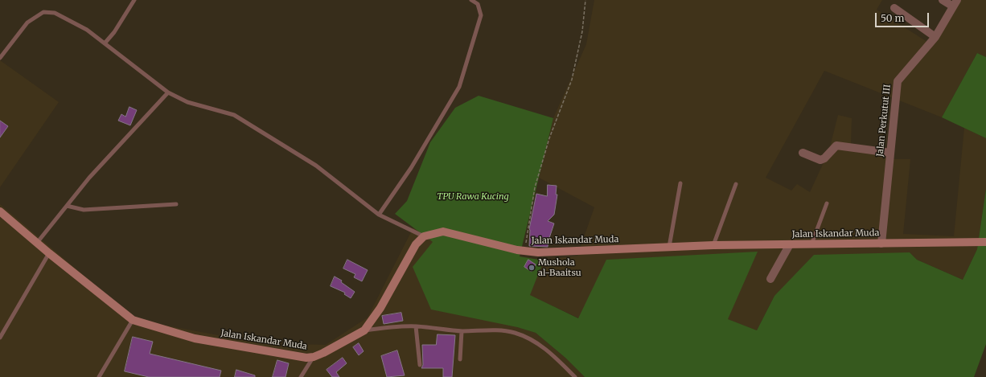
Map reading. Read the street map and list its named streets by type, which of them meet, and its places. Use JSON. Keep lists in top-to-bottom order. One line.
{"streets":{"street":["Jalan Perkutut III","Jalan Iskandar Muda"]},"crossings":[["Jalan Perkutut III","Jalan Iskandar Muda"]],"parks":["TPU Rawa Kucing"],"places":["Mushola al-Baaitsu"],"scale_bar":"50 m"}
